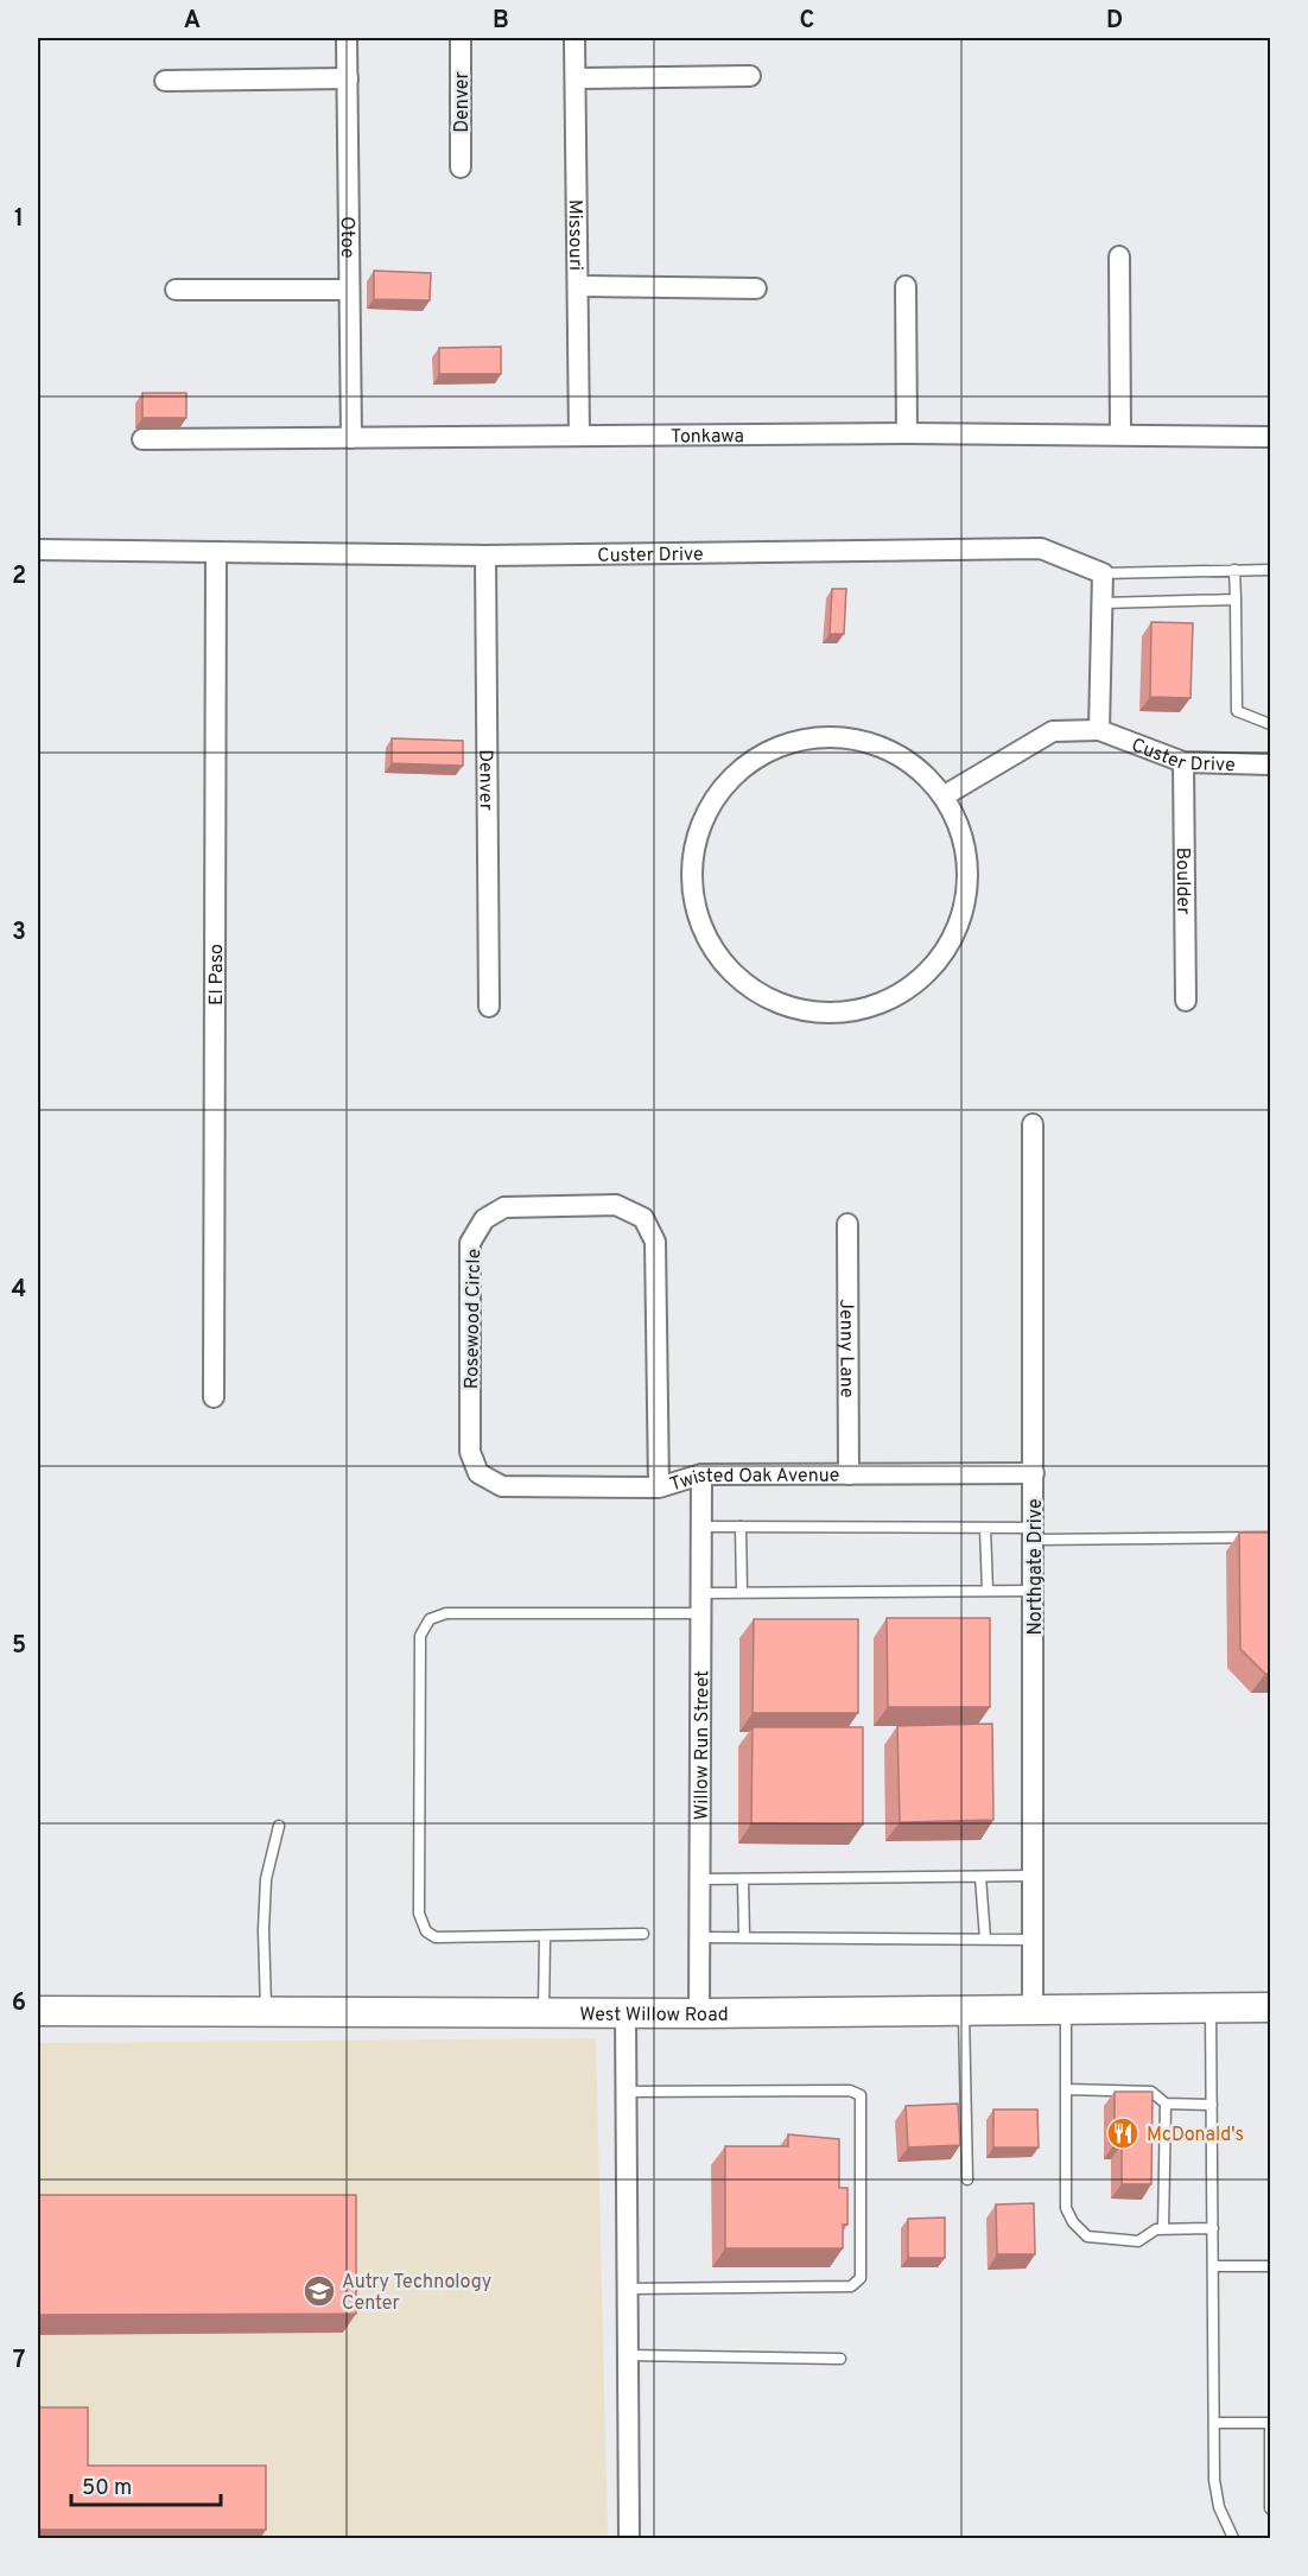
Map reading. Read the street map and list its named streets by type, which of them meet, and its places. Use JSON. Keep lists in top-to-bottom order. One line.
{"streets":{"main road":["West Willow Road"],"street":["Denver","Missouri","Otoe","Tonkawa","Custer Drive","Boulder","El Paso","Rosewood Circle","Jenny Lane","Twisted Oak Avenue","Northgate Drive","Willow Run Street"]},"crossings":[["Denver","Custer Drive"],["Missouri","Tonkawa"],["Otoe","Tonkawa"],["Custer Drive","Boulder"],["Custer Drive","El Paso"],["Rosewood Circle","Twisted Oak Avenue"],["Jenny Lane","Twisted Oak Avenue"],["Twisted Oak Avenue","Northgate Drive"],["Twisted Oak Avenue","Willow Run Street"],["Northgate Drive","West Willow Road"],["Willow Run Street","West Willow Road"]],"places":{"restaurant":["McDonald's"],"school or university":["Autry Technology Center"]},"scale_bar":"50 m","grid":{"columns":["A","B","C","D"],"rows":["1","2","3","4","5","6","7"]}}
